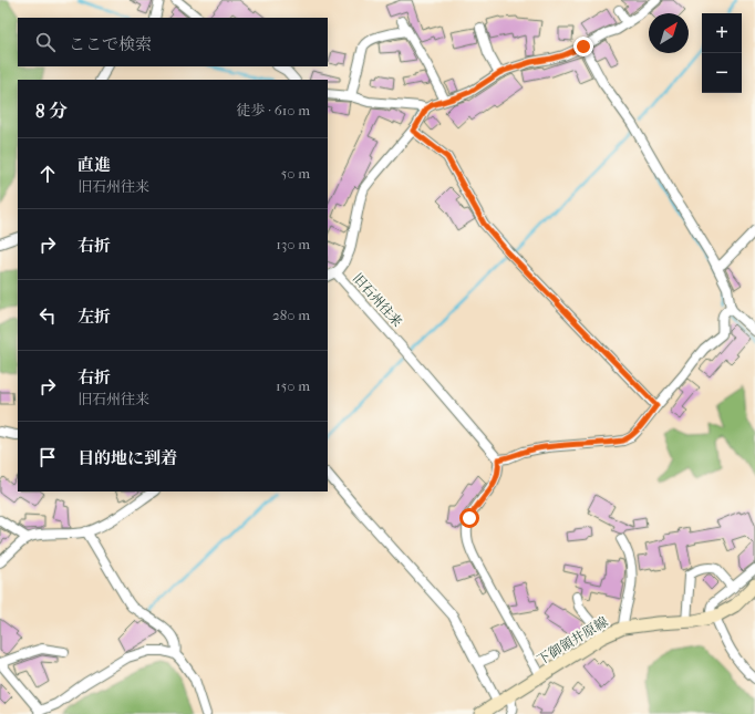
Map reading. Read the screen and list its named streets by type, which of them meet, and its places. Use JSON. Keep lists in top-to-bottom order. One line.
{"streets":{"main road":["下御領井原線"],"street":["旧石州往来"]},"north":"top right","page":{"map_buttons":["+","−"],"search":"ここで検索","heading":["8 分","徒歩 · 610 m"],"list":[["直進","旧石州往来","50 m"],["右折","130 m"],["左折","280 m"],["右折","旧石州往来","150 m"],"目的地に到着"]}}
